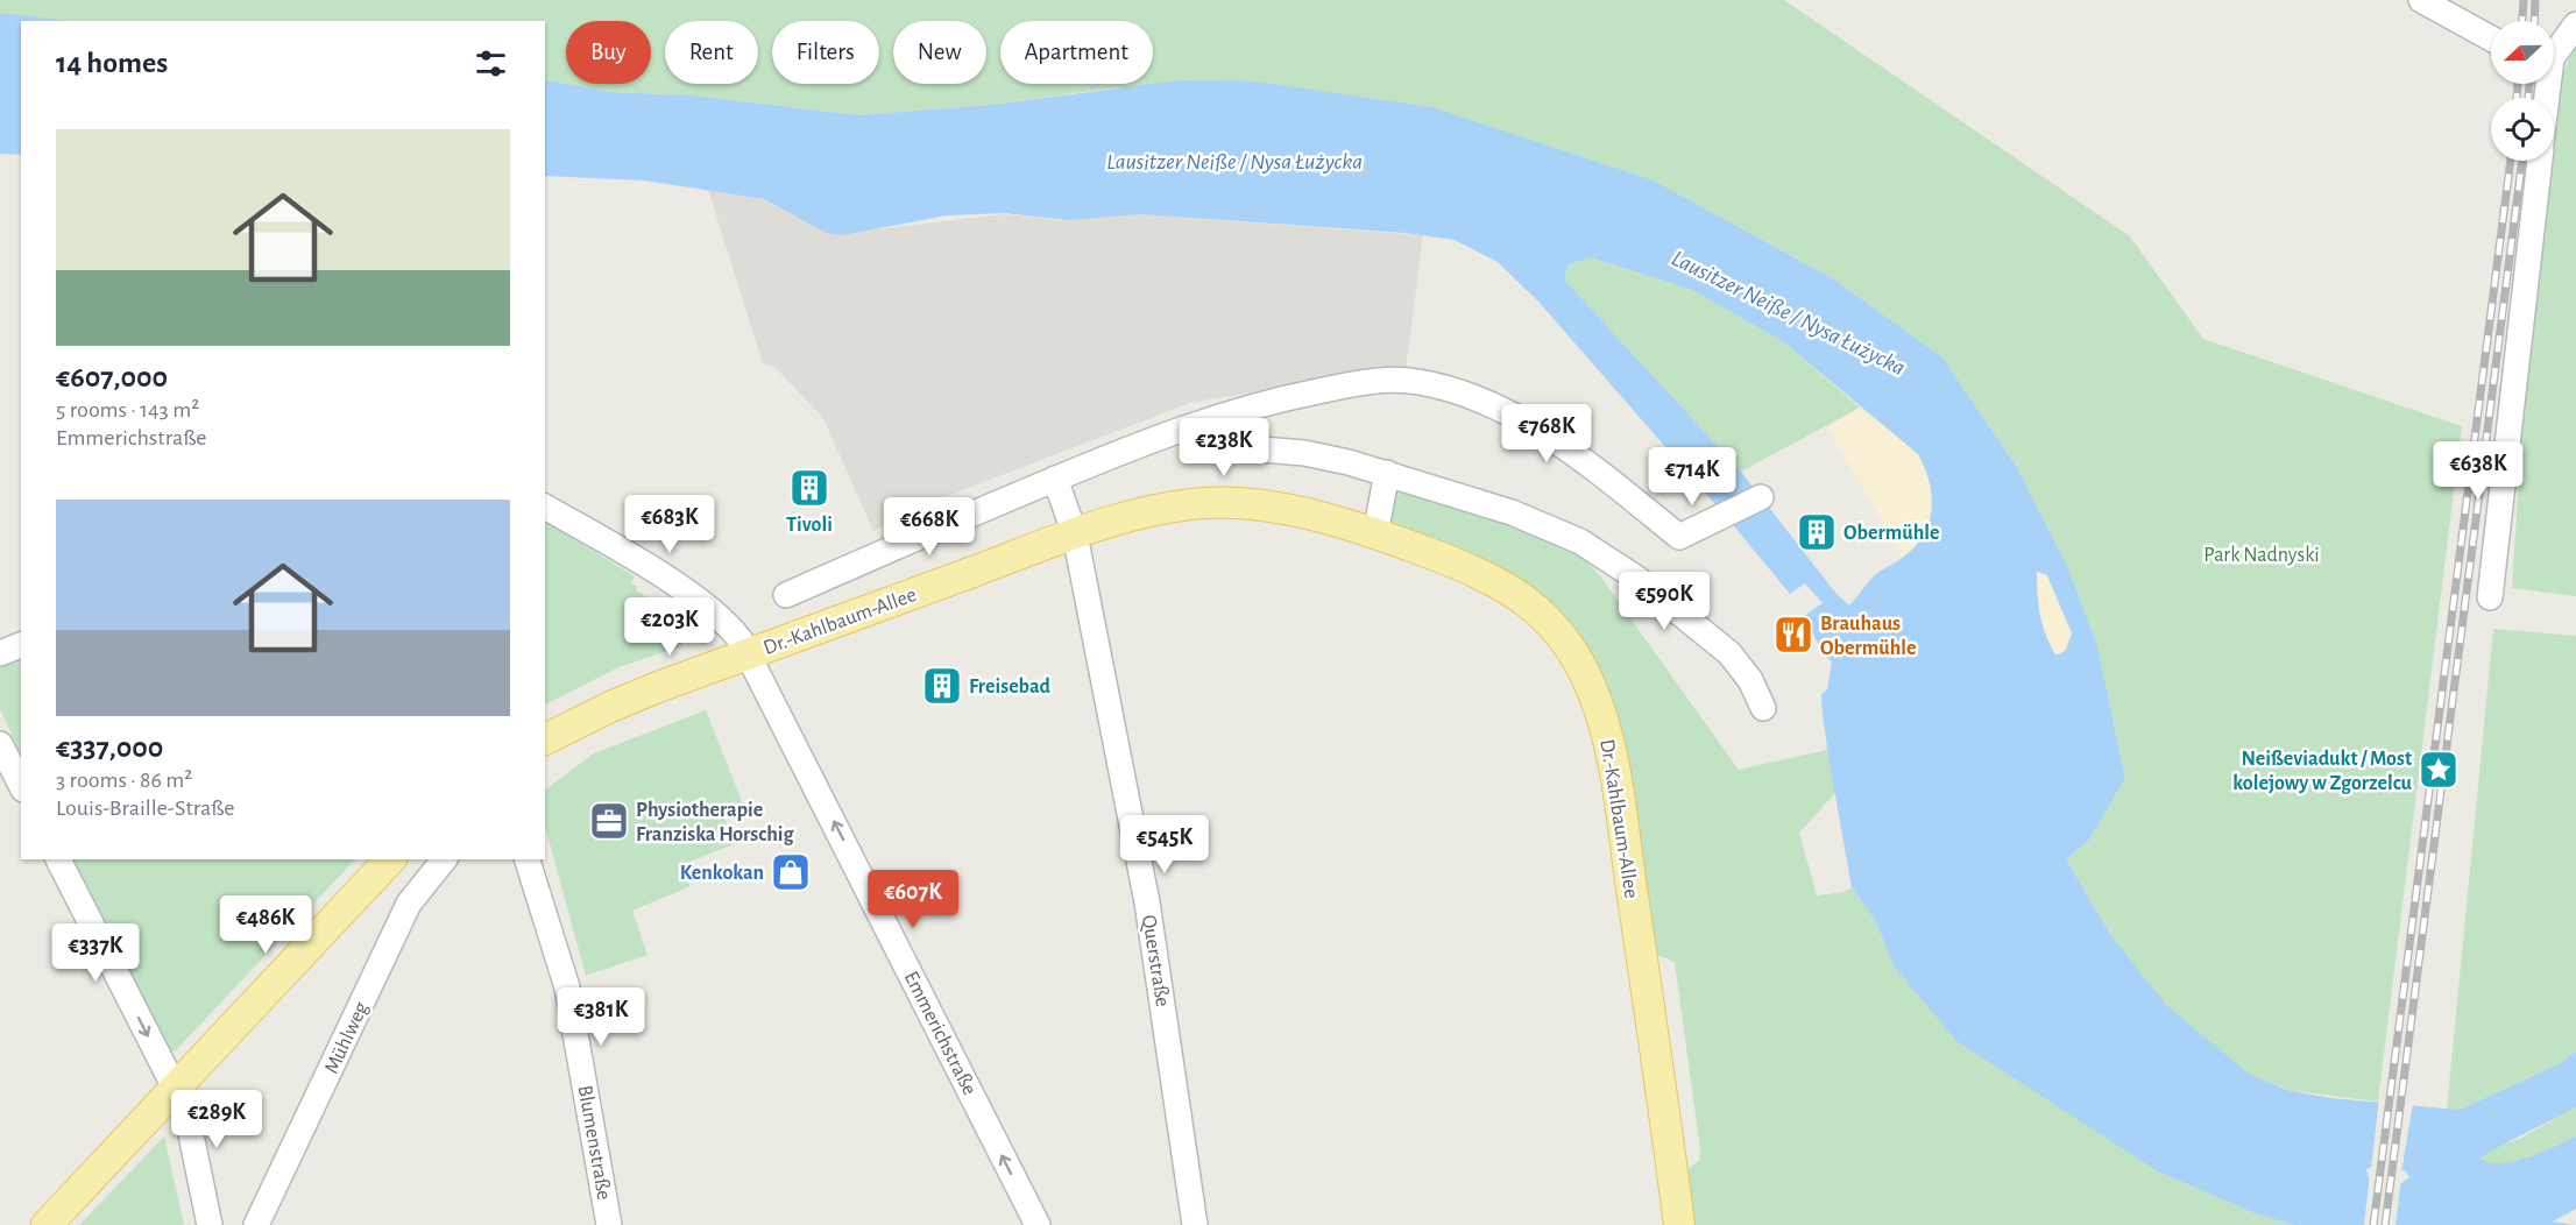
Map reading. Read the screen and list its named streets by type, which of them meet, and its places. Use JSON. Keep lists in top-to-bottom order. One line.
{"streets":{"main road":["Dr.-Kahlbaum-Allee"],"street":["Querstraße","Emmerichstraße","Mühlweg","Blumenstraße"]},"crossings":[["Dr.-Kahlbaum-Allee","Querstraße"],["Dr.-Kahlbaum-Allee","Emmerichstraße"]],"one_way":["Emmerichstraße"],"water":["Lausitzer Neiße / Nysa Łużycka"],"parks":["Park Nadnyski"],"places":{"building":["Tivoli","Obermühle","Freisebad"],"restaurant":["Brauhaus Obermühle"],"place":["Neißeviadukt / Most kolejowy w Zgorzelcu"],"office":["Physiotherapie Franziska Horschig"],"shop":["Kenkokan"]},"north":"left","page":{"chip":["Buy","Rent","Filters","New","Apartment"],"heading":"14 homes","list":[{"name":"€607,000","note":"5 rooms · 143 m² · Emmerichstraße"},{"name":"€337,000","note":"3 rooms · 86 m² · Louis-Braille-Straße"}],"price":["€768K","€238K","€638K","€714K","€683K","€668K","€590K","€203K","€545K","€607K","€486K","€337K","€381K","€289K"]}}
